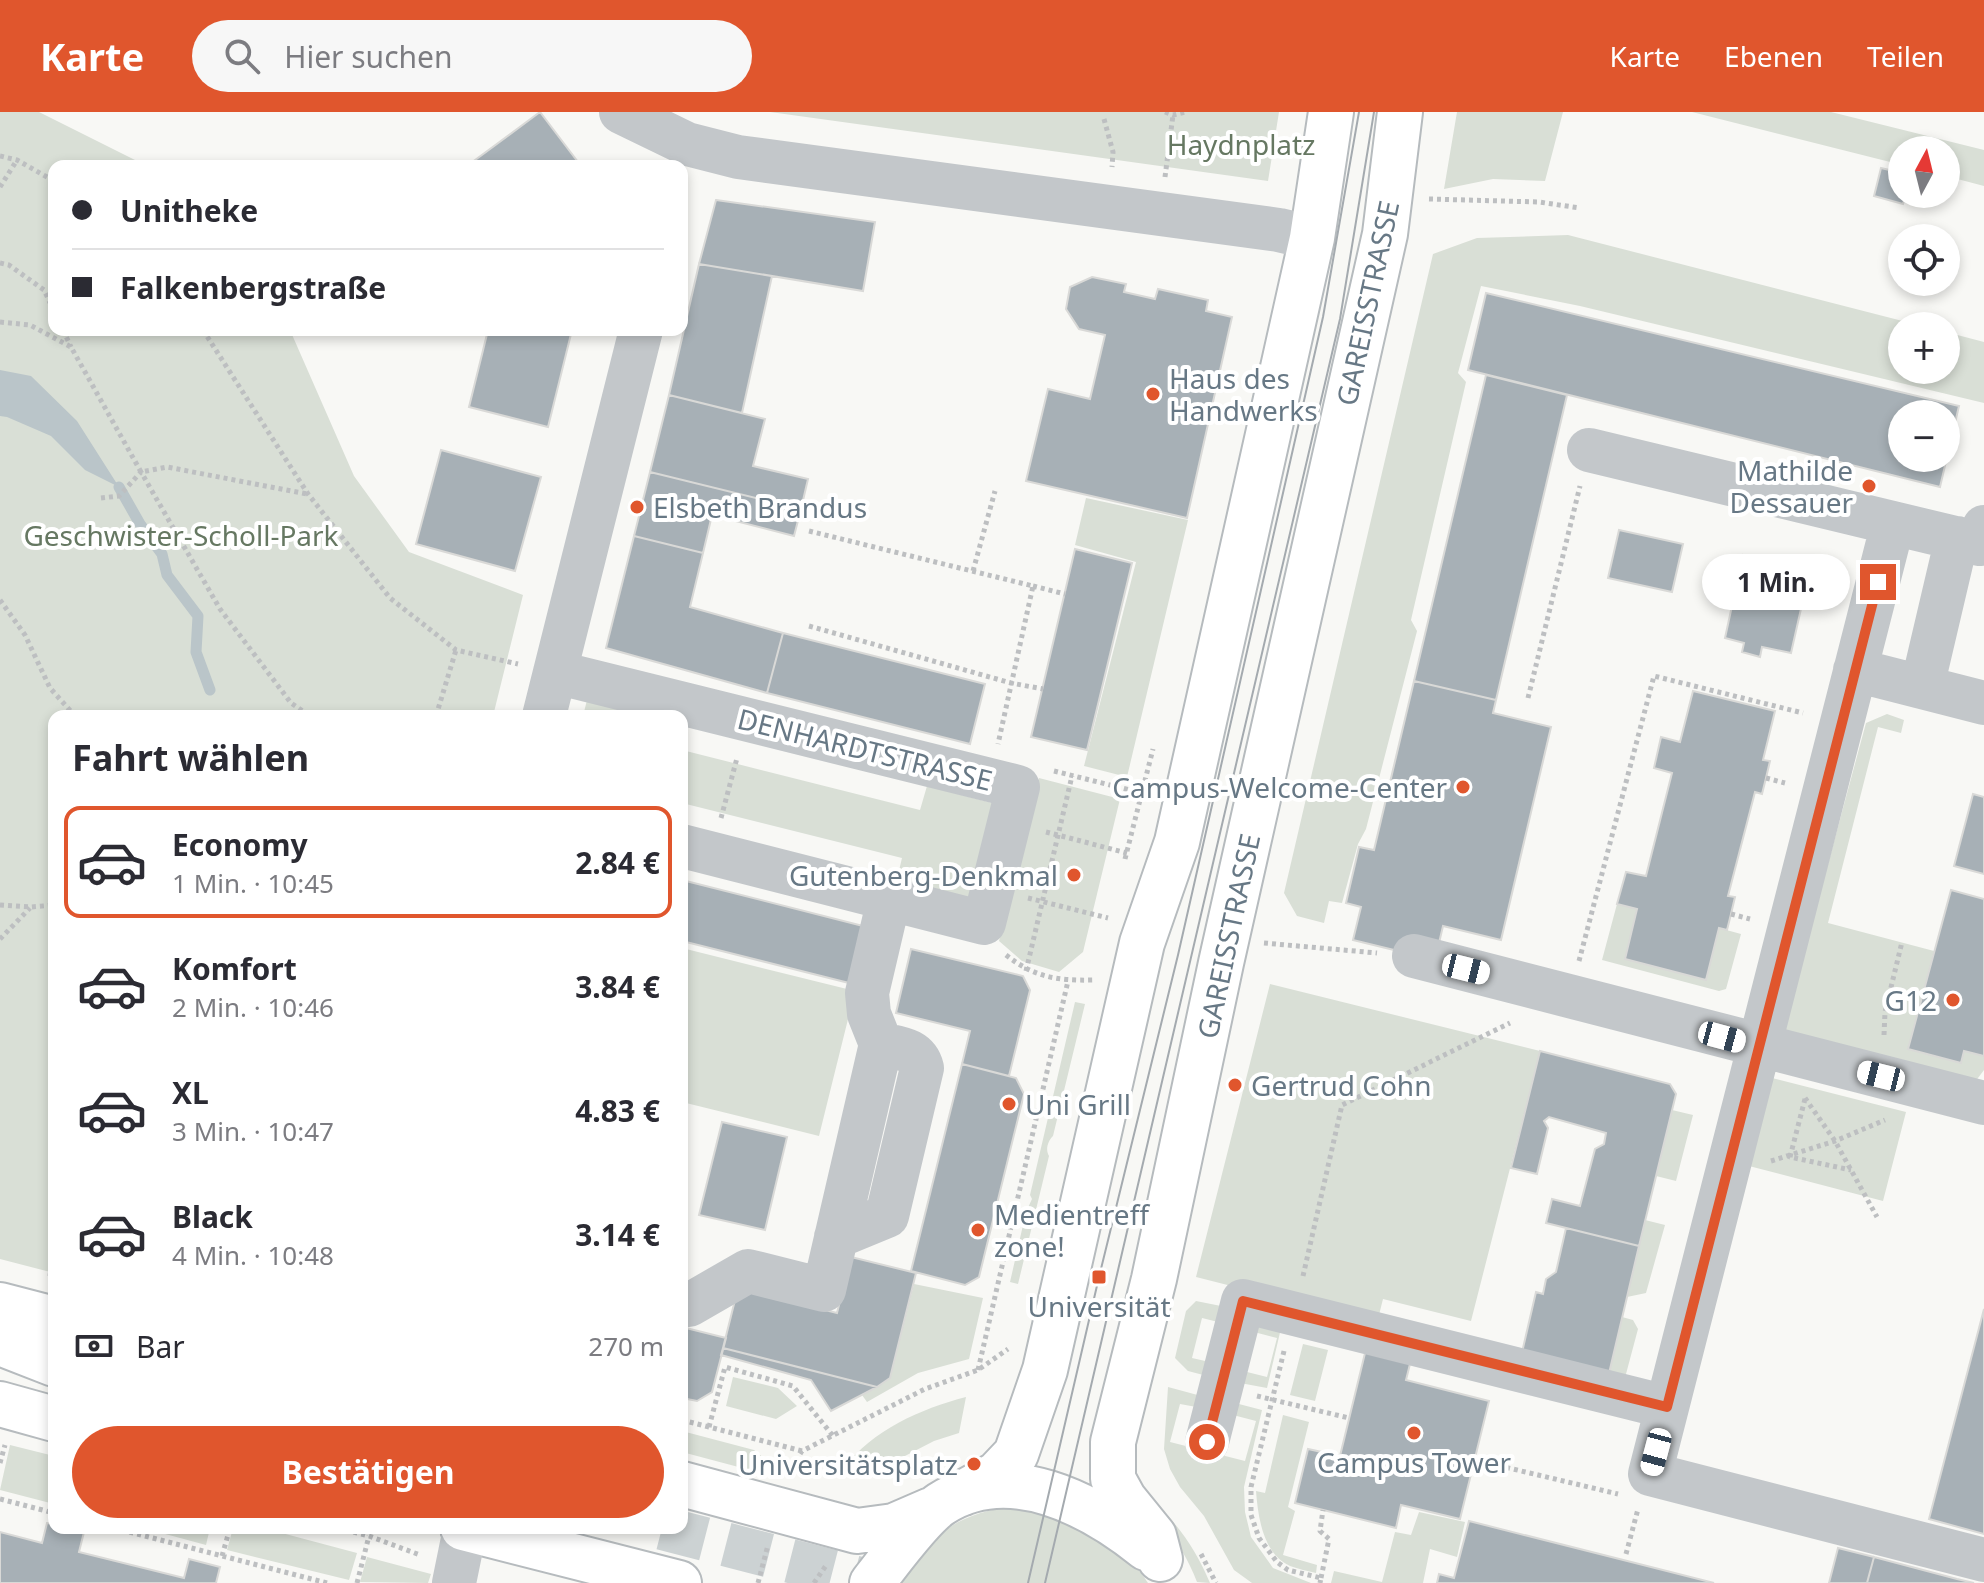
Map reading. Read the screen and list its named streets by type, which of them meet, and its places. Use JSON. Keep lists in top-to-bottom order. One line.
{"streets":{"main road":["GAREISSTRASSE"],"street":["DENHARDTSTRASSE"]},"parks":["Haydnplatz","Geschwister-Scholl-Park"],"places":{"other":["Haus des Handwerks","Mathilde Dessauer","Elsbeth Brandus","Campus-Welcome-Center","Gutenberg-Denkmal","G12","Gertrud Cohn","Uni Grill","Medientreff zone!","Campus Tower","Universitätsplatz"],"transit":["Universität"]},"north":"top","page":{"header":"Karte","search":"Hier suchen","nav":["Karte","Ebenen","Teilen"],"map_buttons":["+","−"],"banner":["Unitheke","Falkenbergstraße"],"bubble":"1 Min.","heading":"Fahrt wählen","list":[{"name":"Economy","note":"1 Min. · 10:45","value":"2.84 €"},{"name":"Komfort","note":"2 Min. · 10:46","value":"3.84 €"},{"name":"XL","note":"3 Min. · 10:47","value":"4.83 €"},{"name":"Black","note":"4 Min. · 10:48","value":"3.14 €"}],"pay":["Bar","270 m"],"buttons":"Bestätigen"}}
